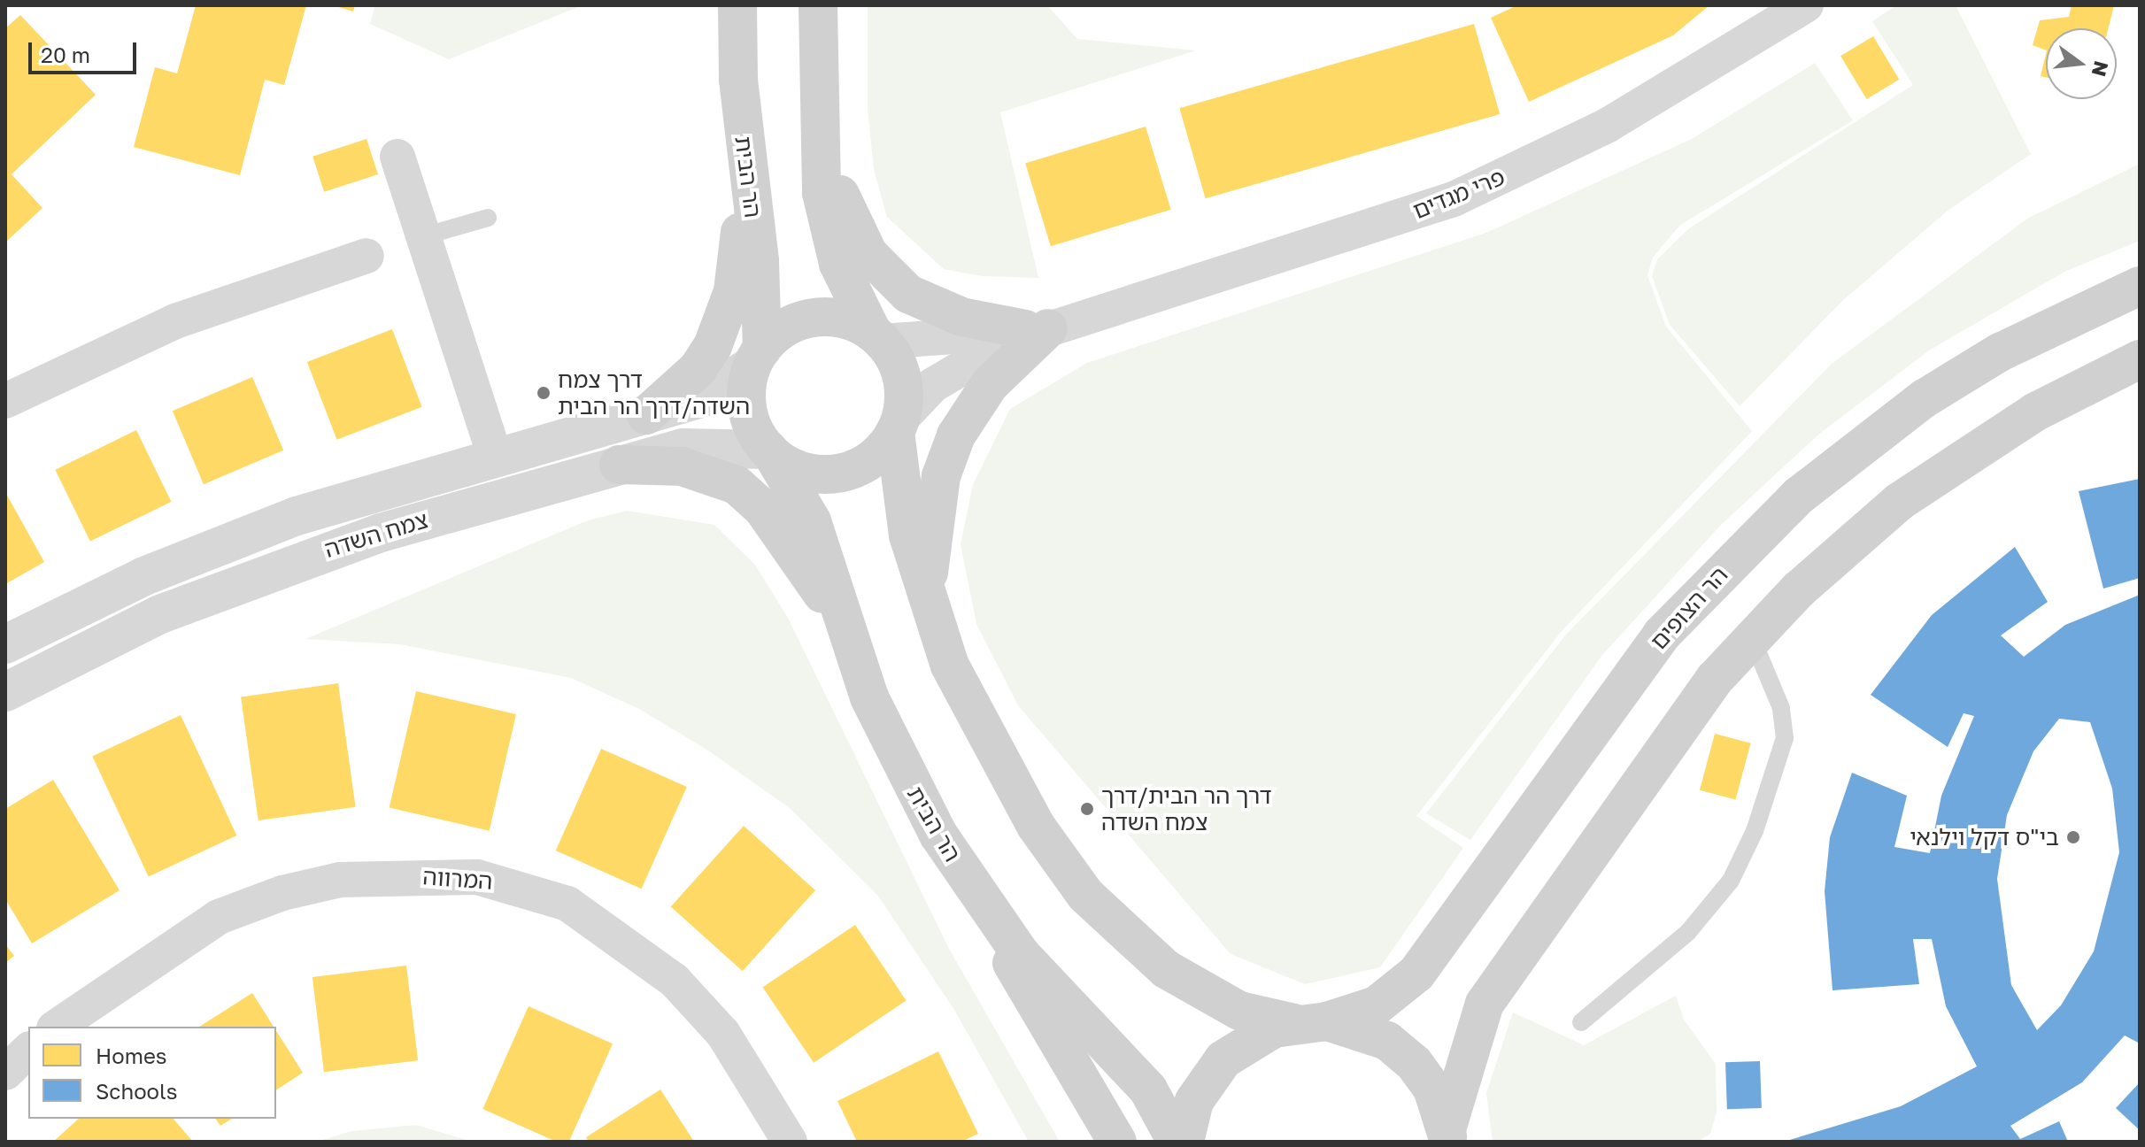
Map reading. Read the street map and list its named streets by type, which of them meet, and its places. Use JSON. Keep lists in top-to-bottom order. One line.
{"streets":{"main road":["הר הבית","הר הצופים"],"street":["פרי מגדים","צמח השדה","המרווה"]},"crossings":[["הר הבית","פרי מגדים"],["הר הבית","צמח השדה"],["פרי מגדים","צמח השדה"]],"places":["דרך צמח השדה/דרך הר הבית","דרך הר הבית/דרך צמח השדה","בי\"ס דקל וילנאי"],"legend":["Homes","Schools"],"scale_bar":"20 m","north":"right"}
